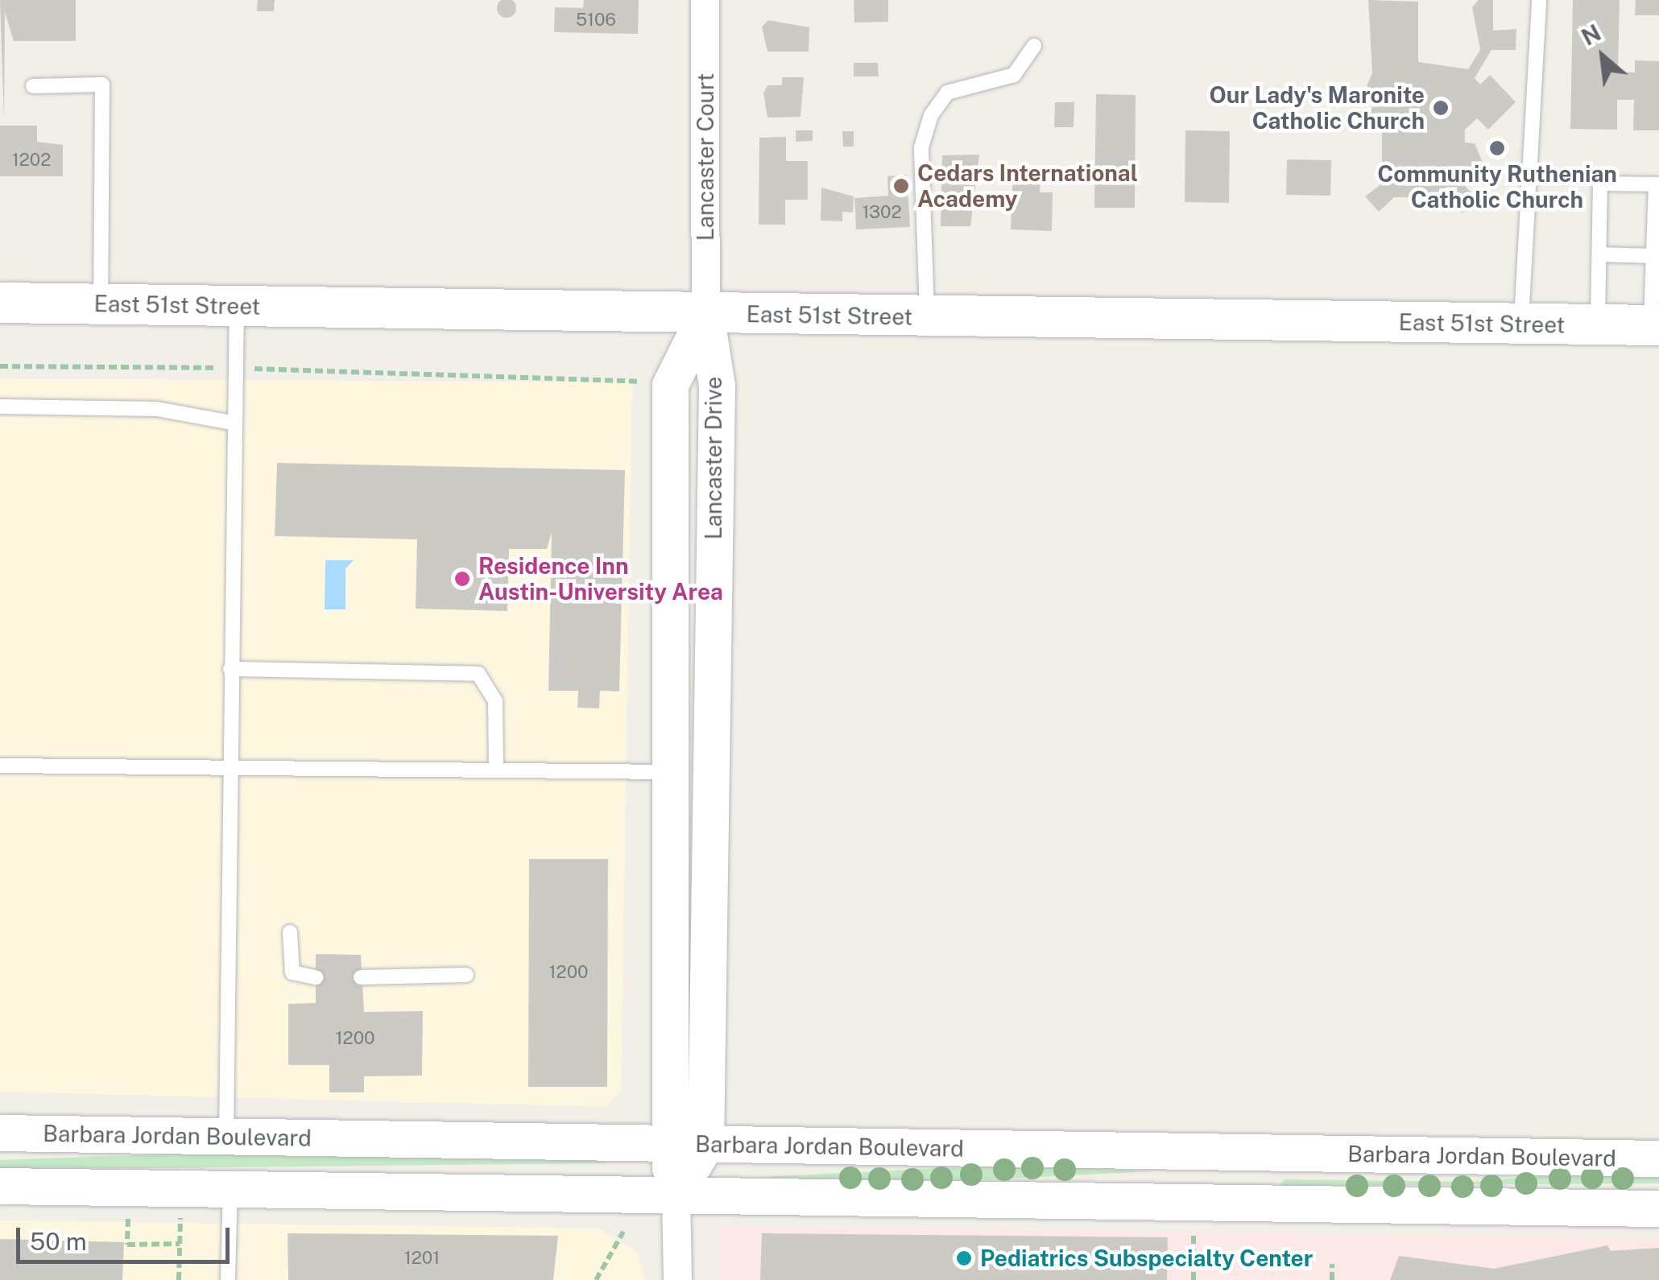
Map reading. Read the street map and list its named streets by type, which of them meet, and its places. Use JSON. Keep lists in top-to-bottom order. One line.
{"streets":{"main road":["East 51st Street"],"street":["Lancaster Court","Lancaster Drive","Barbara Jordan Boulevard"]},"crossings":[["Lancaster Court","East 51st Street"],["Lancaster Court","Lancaster Drive"],["East 51st Street","Lancaster Drive"],["Lancaster Drive","Barbara Jordan Boulevard"]],"places":["Our Lady's Maronite Catholic Church","Community Ruthenian Catholic Church","Cedars International Academy","Residence Inn Austin-University Area","Pediatrics Subspecialty Center"],"house_numbers":["5106","1202","1302","1200","1200","1201"],"scale_bar":"50 m","north":"top left"}
